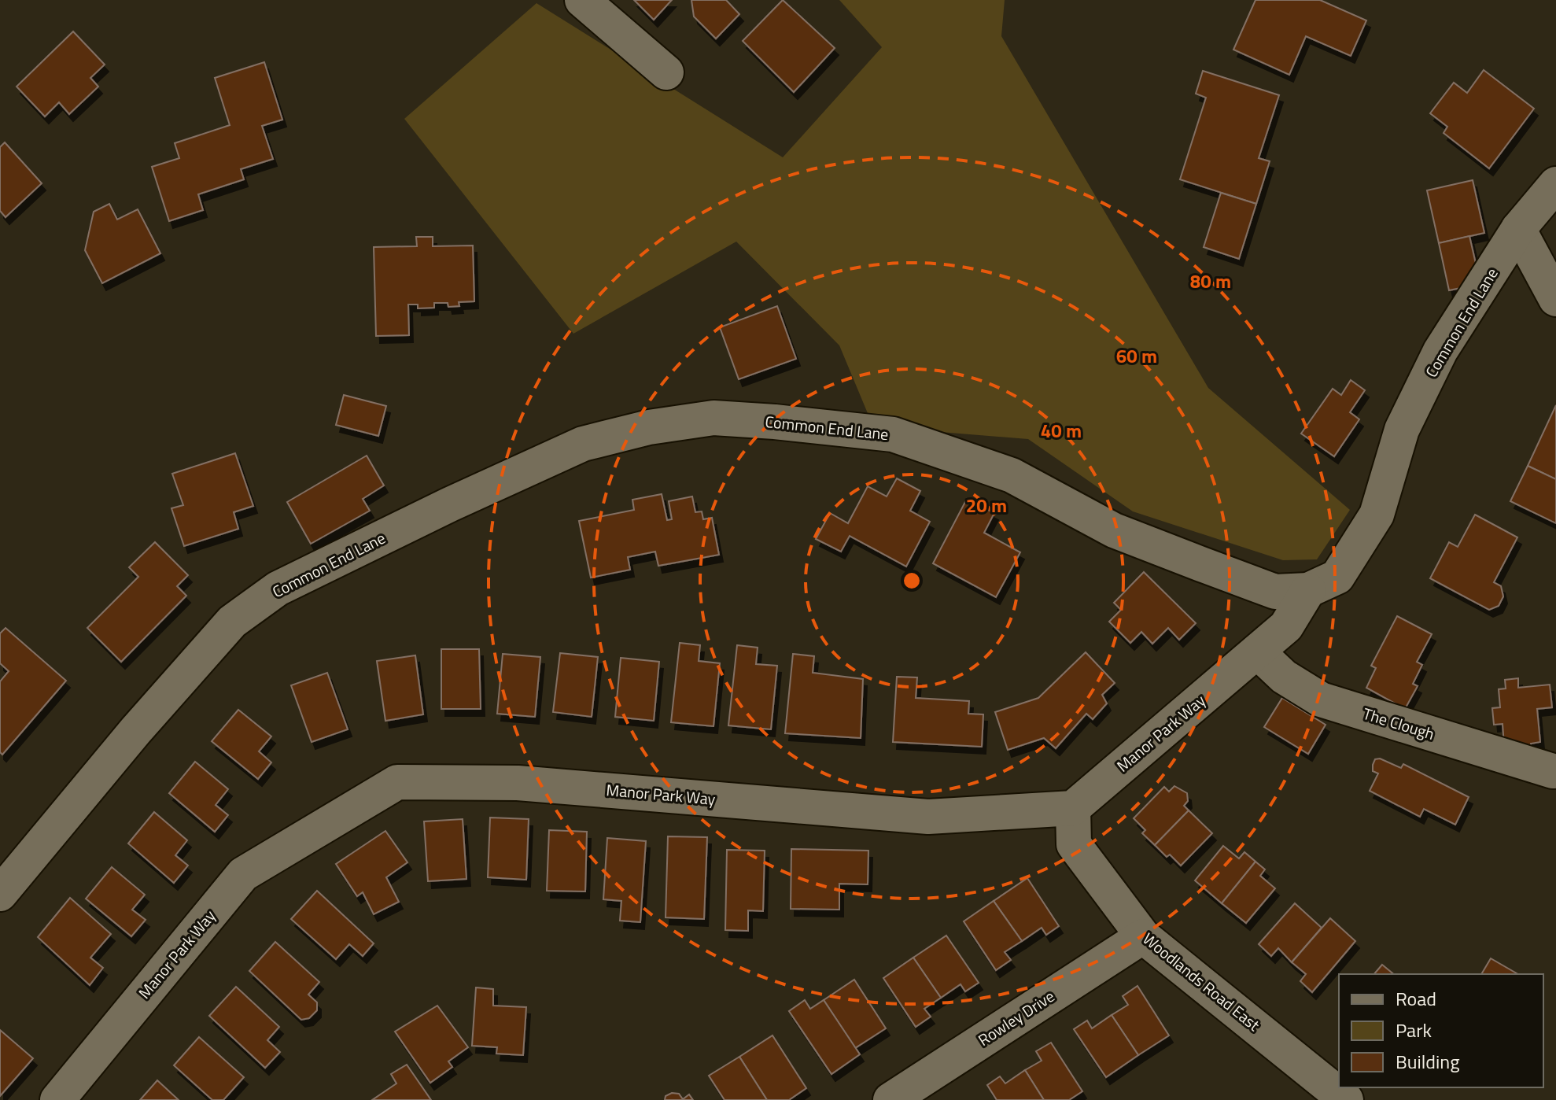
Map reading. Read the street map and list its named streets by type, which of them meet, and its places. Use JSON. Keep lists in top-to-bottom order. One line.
{"streets":{"street":["Common End Lane","The Clough","Manor Park Way","Woodlands Road East","Rowley Drive"]},"crossings":[["Common End Lane","Manor Park Way"],["The Clough","Manor Park Way"],["Manor Park Way","Woodlands Road East"],["Woodlands Road East","Rowley Drive"]],"legend":["Road","Park","Building"],"rings":["80 m","60 m","40 m","20 m"]}
